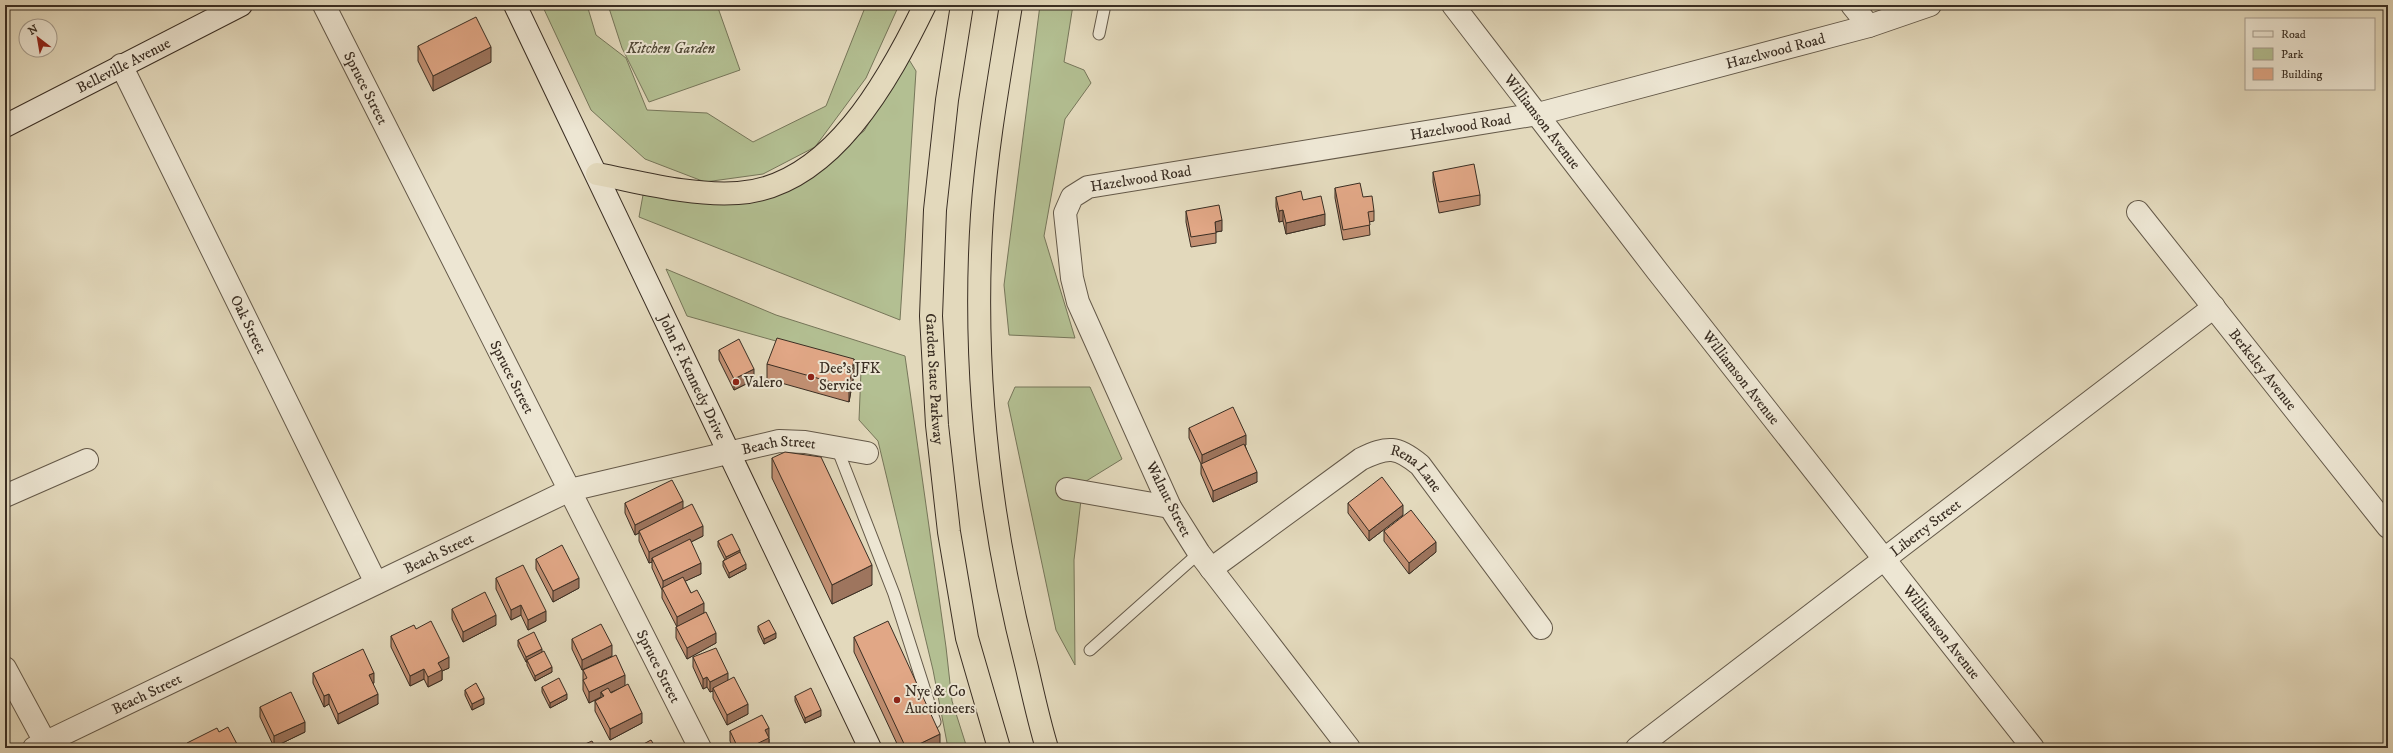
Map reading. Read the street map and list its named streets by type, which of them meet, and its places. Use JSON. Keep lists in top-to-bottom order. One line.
{"streets":{"highway":["Garden State Parkway"],"street":["Hazelwood Road","Belleville Avenue","Spruce Street","Williamson Avenue","Oak Street","Berkeley Avenue","John F. Kennedy Drive","Beach Street","Rena Lane","Walnut Street","Liberty Street"]},"crossings":[["Hazelwood Road","Williamson Avenue"],["Hazelwood Road","Walnut Street"],["Belleville Avenue","Oak Street"],["Spruce Street","Beach Street"],["Williamson Avenue","Liberty Street"],["Oak Street","Beach Street"],["Berkeley Avenue","Liberty Street"],["John F. Kennedy Drive","Beach Street"],["Rena Lane","Walnut Street"]],"parks":["Kitchen Garden"],"places":["Dee's JFK Service","Valero","Nye & Co Auctioneers"],"legend":["Road","Park","Building"],"north":"top left"}
